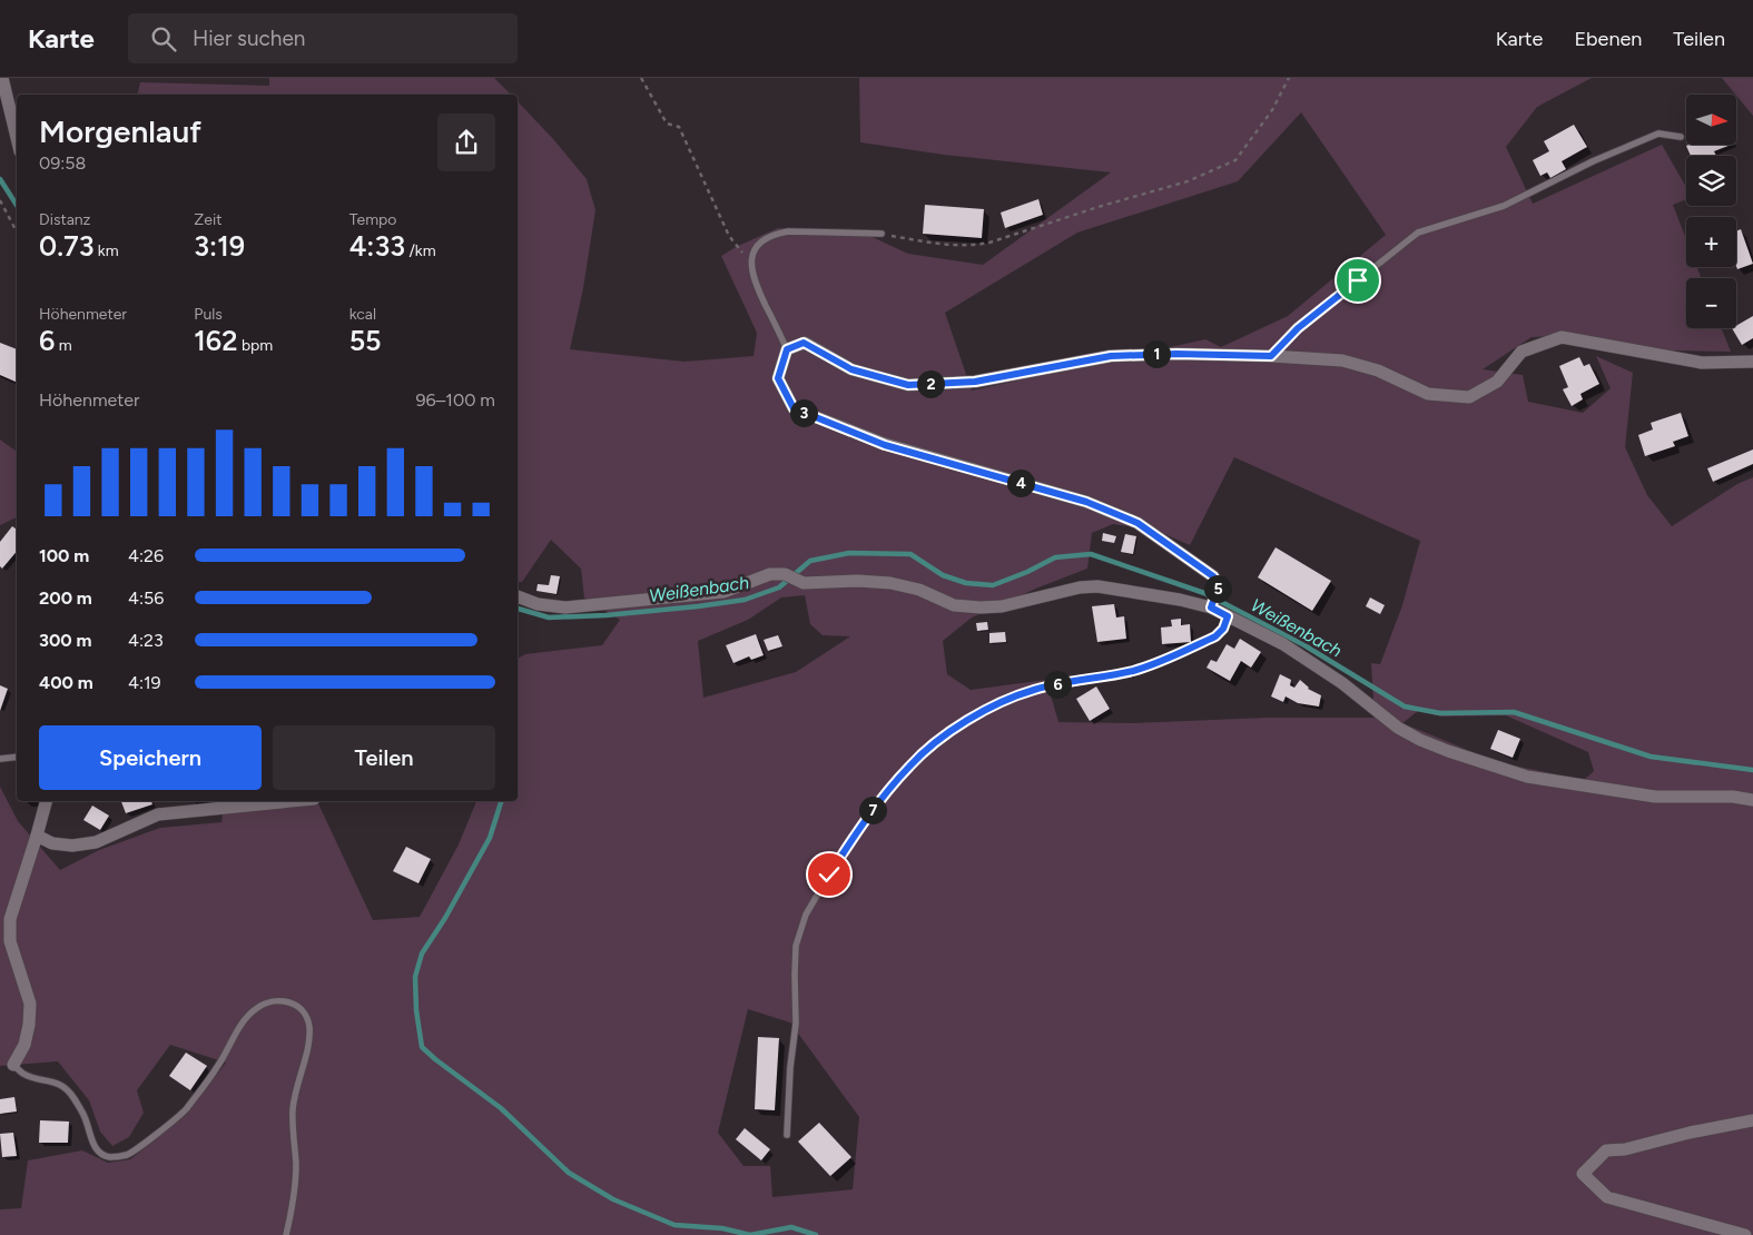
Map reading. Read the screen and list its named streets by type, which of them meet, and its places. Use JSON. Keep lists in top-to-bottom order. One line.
{"water":["Weißenbach"],"north":"right","page":{"header":"Karte","search":"Hier suchen","nav":["Karte","Ebenen","Teilen"],"map_buttons":["+","−"],"heading":["Morgenlauf","09:58"],"stats":[["Distanz","0.73 km"],["Zeit","3:19"],["Tempo","4:33 /km"],["Höhenmeter","6 m"],["Puls","162 bpm"],["kcal","55"]],"pins":["1","2","3","4","5","6","7"],"chart":["Höhenmeter","96–100 m"],"list":[{"name":"100 m","note":"4:26"},{"name":"200 m","note":"4:56"},{"name":"300 m","note":"4:23"},{"name":"400 m","note":"4:19"}],"buttons":["Speichern","Teilen"]}}
